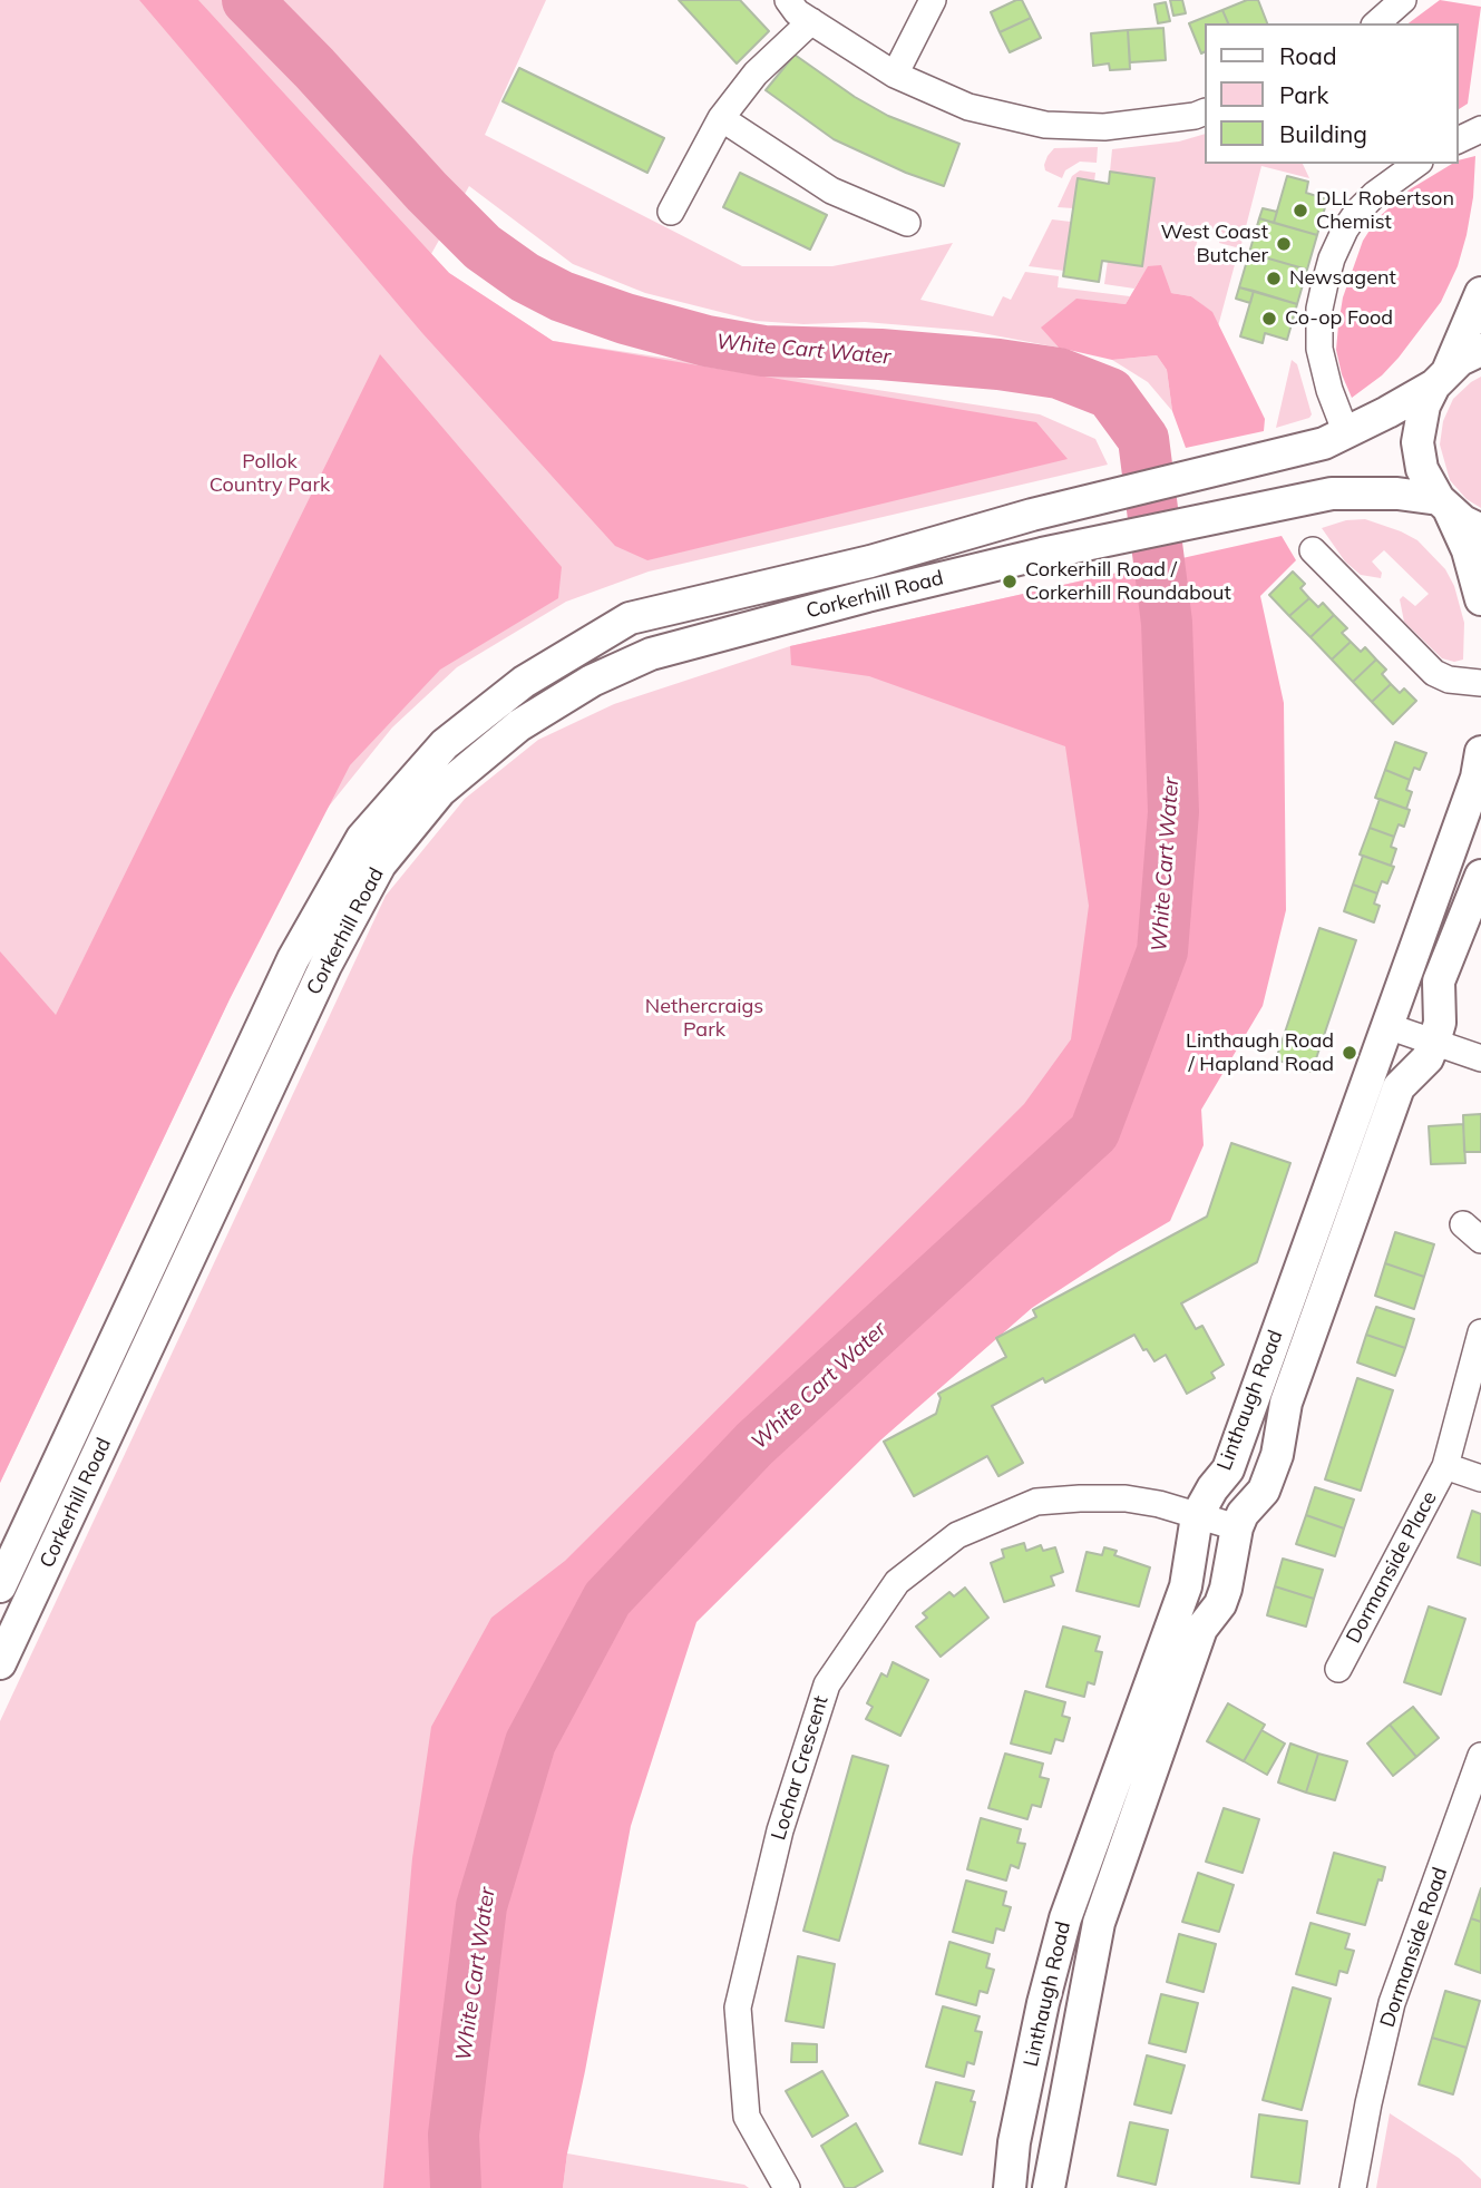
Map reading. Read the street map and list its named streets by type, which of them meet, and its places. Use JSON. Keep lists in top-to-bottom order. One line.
{"streets":{"street":["Corkerhill Road","Linthaugh Road","Dormanside Place","Lochar Crescent","Dormanside Road"]},"crossings":[["Linthaugh Road","Lochar Crescent"]],"water":["White Cart Water"],"parks":["Pollok Country Park","Nethercraigs Park"],"places":["DLL Robertson Chemist","West Coast Butcher","Newsagent","Co-op Food","Corkerhill Road / Corkerhill Roundabout","Linthaugh Road / Hapland Road"],"legend":["Road","Park","Building"]}
